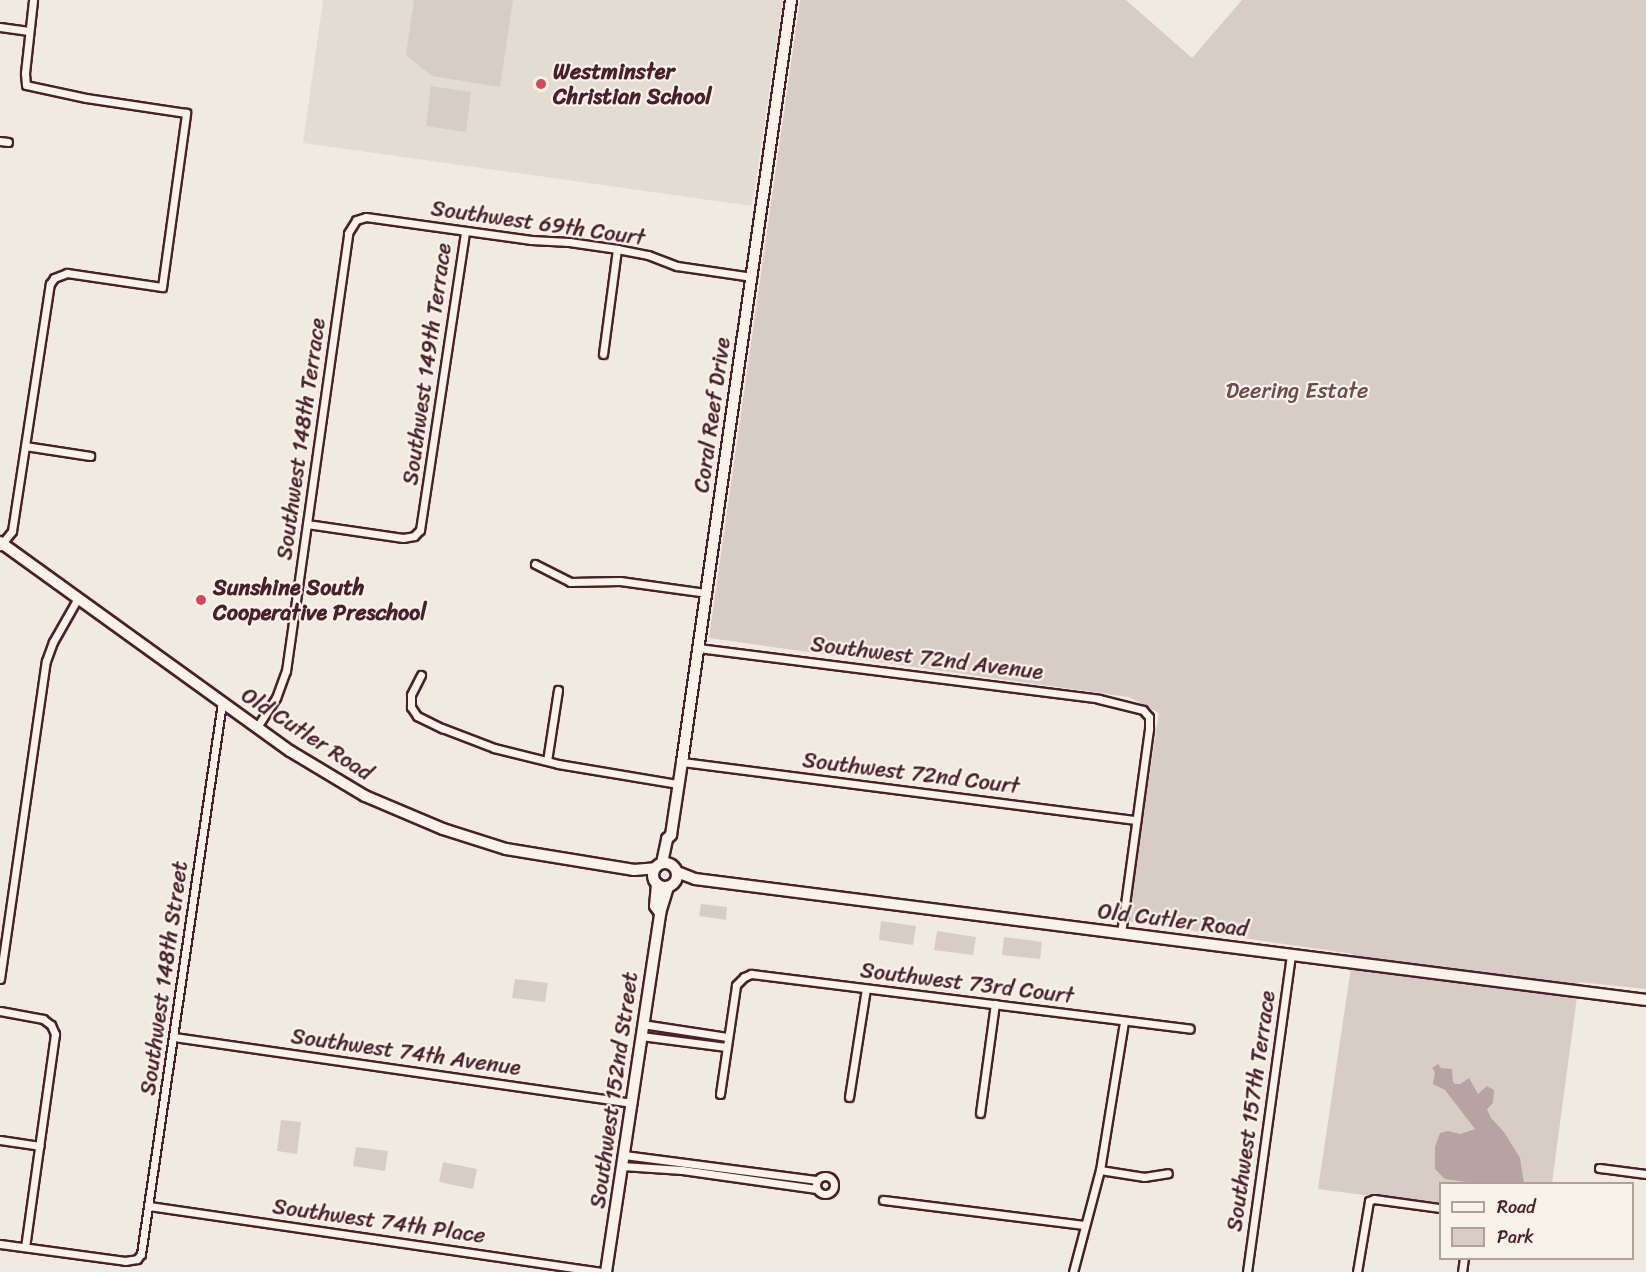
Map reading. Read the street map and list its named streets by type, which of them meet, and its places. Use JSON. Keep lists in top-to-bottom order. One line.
{"streets":{"main road":["Coral Reef Drive","Old Cutler Road","Southwest 152nd Street"],"street":["Southwest 69th Court","Southwest 149th Terrace","Southwest 148th Terrace","Southwest 72nd Avenue","Southwest 72nd Court","Southwest 148th Street","Southwest 73rd Court","Southwest 74th Avenue","Southwest 157th Terrace","Southwest 74th Place"]},"crossings":[["Southwest 69th Court","Southwest 149th Terrace"],["Southwest 69th Court","Coral Reef Drive"],["Southwest 69th Court","Southwest 148th Terrace"],["Southwest 149th Terrace","Southwest 148th Terrace"],["Coral Reef Drive","Southwest 72nd Avenue"],["Coral Reef Drive","Old Cutler Road"],["Coral Reef Drive","Southwest 72nd Court"],["Coral Reef Drive","Southwest 152nd Street"],["Southwest 148th Terrace","Old Cutler Road"],["Southwest 72nd Avenue","Southwest 72nd Court"],["Old Cutler Road","Southwest 148th Street"],["Old Cutler Road","Southwest 152nd Street"],["Old Cutler Road","Southwest 157th Terrace"],["Southwest 148th Street","Southwest 74th Avenue"],["Southwest 148th Street","Southwest 74th Place"],["Southwest 74th Avenue","Southwest 152nd Street"],["Southwest 152nd Street","Southwest 74th Place"]],"parks":["Deering Estate"],"places":["Westminster Christian School","Sunshine South Cooperative Preschool"],"legend":["Road","Park"]}
